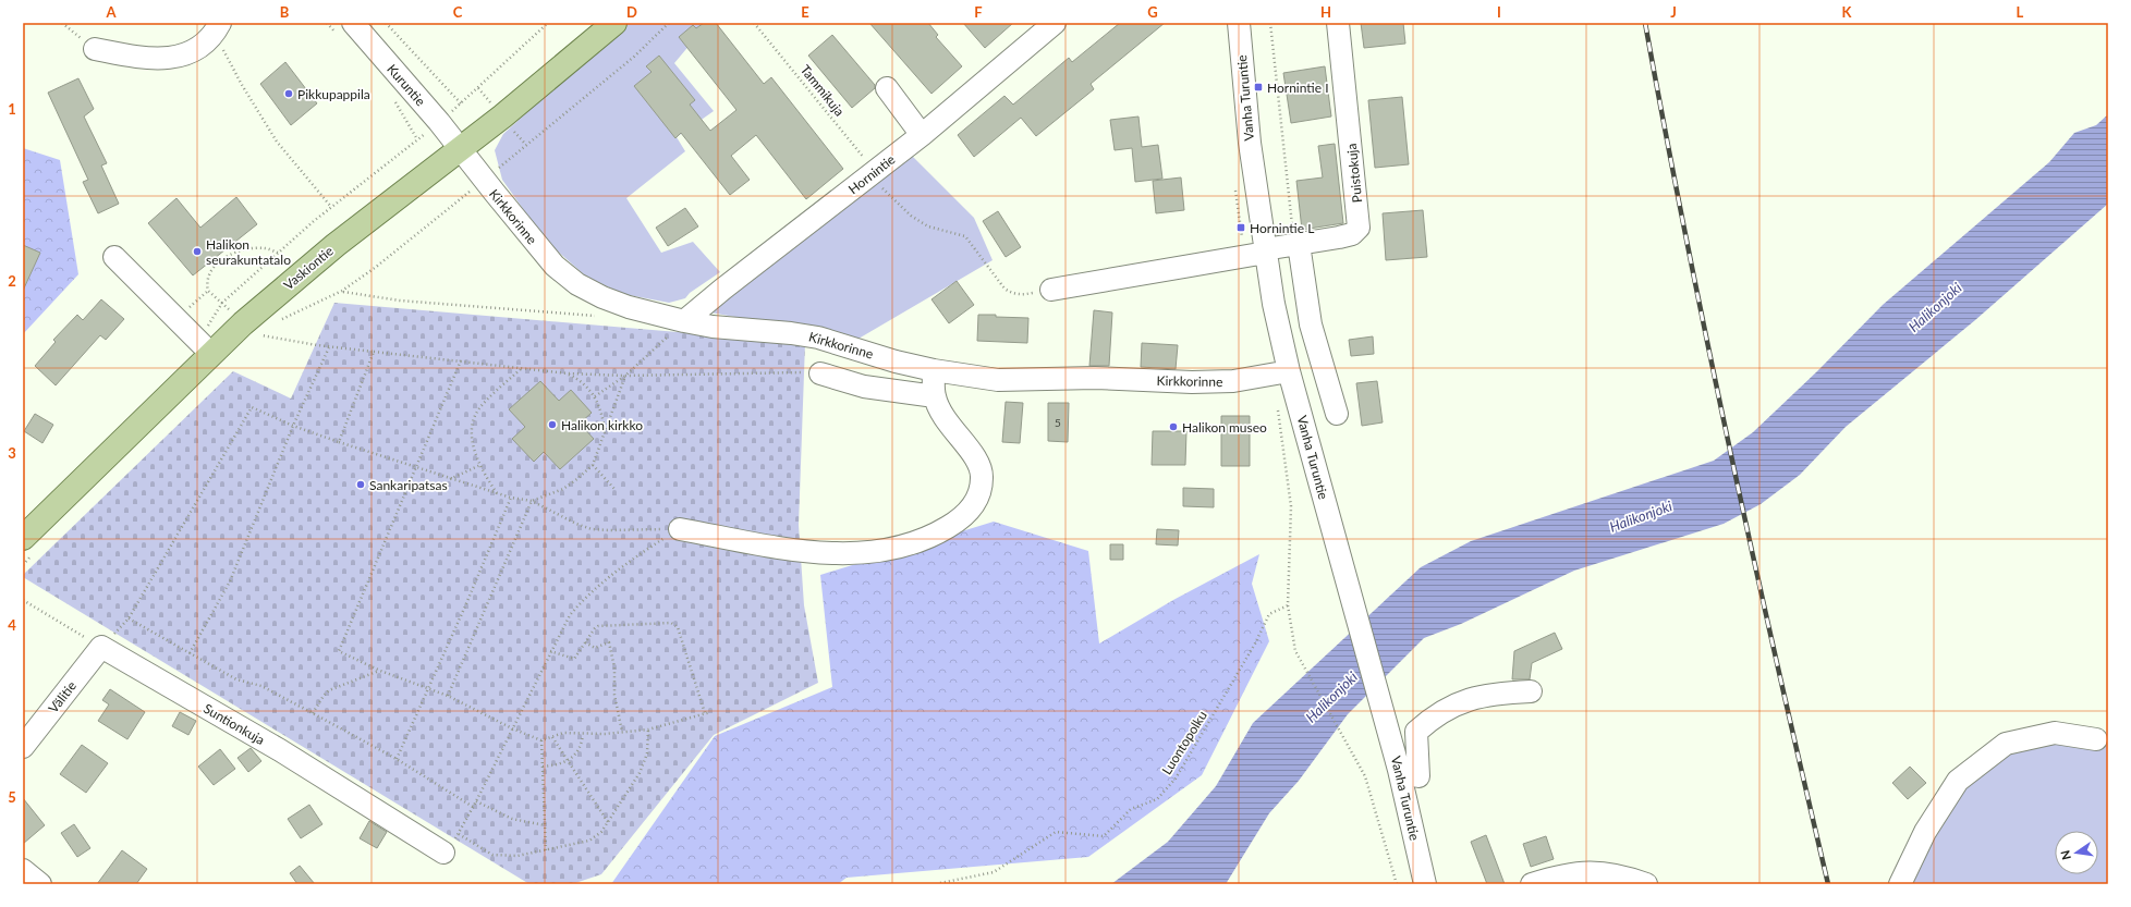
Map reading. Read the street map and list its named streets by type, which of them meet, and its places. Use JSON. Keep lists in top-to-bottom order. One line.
{"streets":{"main road":["Vaskiontie"],"street":["Kuruntie","Vanha Turuntie","Puistokuja","Hornintie","Kirkkorinne","Välitie","Suntionkuja"],"path":["Tammikuja","Luontopolku"]},"crossings":[["Kuruntie","Kirkkorinne"],["Kuruntie","Vaskiontie"],["Tammikuja","Puistokuja"],["Tammikuja","Hornintie"],["Vanha Turuntie","Puistokuja"],["Vanha Turuntie","Kirkkorinne"],["Vanha Turuntie","Luontopolku"],["Hornintie","Kirkkorinne"],["Kirkkorinne","Vaskiontie"],["Välitie","Suntionkuja"]],"water":["Halikonjoki"],"places":{"transit":["Hornintie I","Hornintie L"],"other":["Pikkupappila","Halikon seurakuntatalo","Halikon kirkko","Halikon museo","Sankaripatsas"]},"house_numbers":["5"],"north":"left","grid":{"columns":["A","B","C","D","E","F","G","H","I","J","K","L"],"rows":["1","2","3","4","5"]}}
